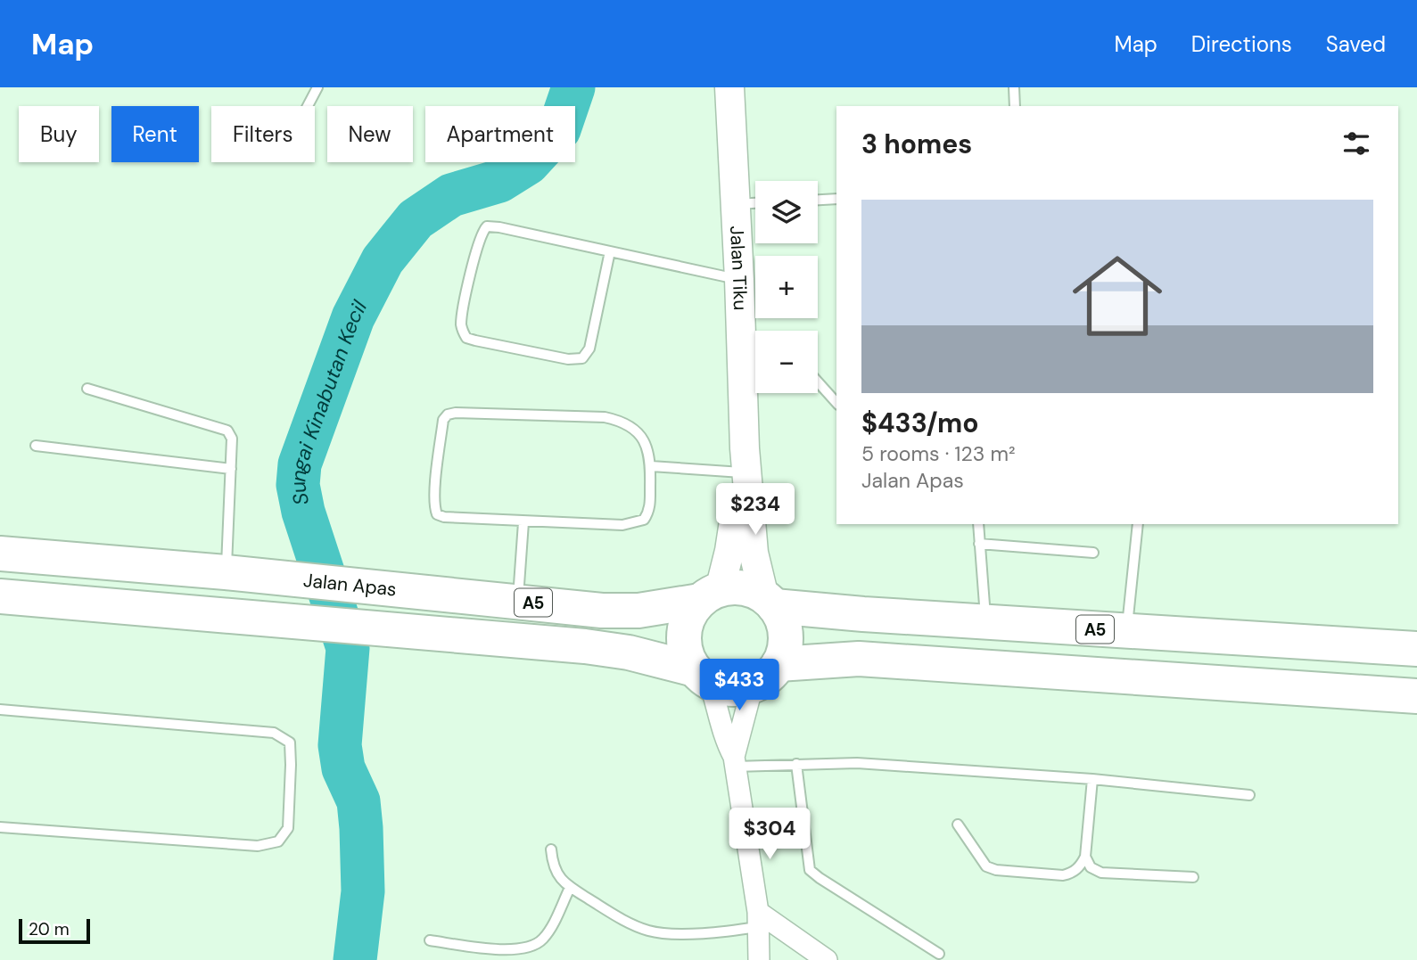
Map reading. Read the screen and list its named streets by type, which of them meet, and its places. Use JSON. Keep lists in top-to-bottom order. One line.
{"streets":{"highway":["Jalan Apas","A5"],"main road":["Jalan Tiku"]},"crossings":[["Jalan Tiku","Jalan Apas"],["Jalan Tiku","A5"],["Jalan Apas","A5"]],"water":["Sungai Kinabutan Kecil"],"scale_bar":"20 m","page":{"header":"Map","nav":["Map","Directions","Saved"],"chip":["Buy","Rent","Filters","New","Apartment"],"heading":"3 homes","map_buttons":["+","−"],"list":[{"name":"$433/mo","note":"5 rooms · 123 m² · Jalan Apas"}],"price":["$234","$433","$304"],"scale":"20 m"}}
